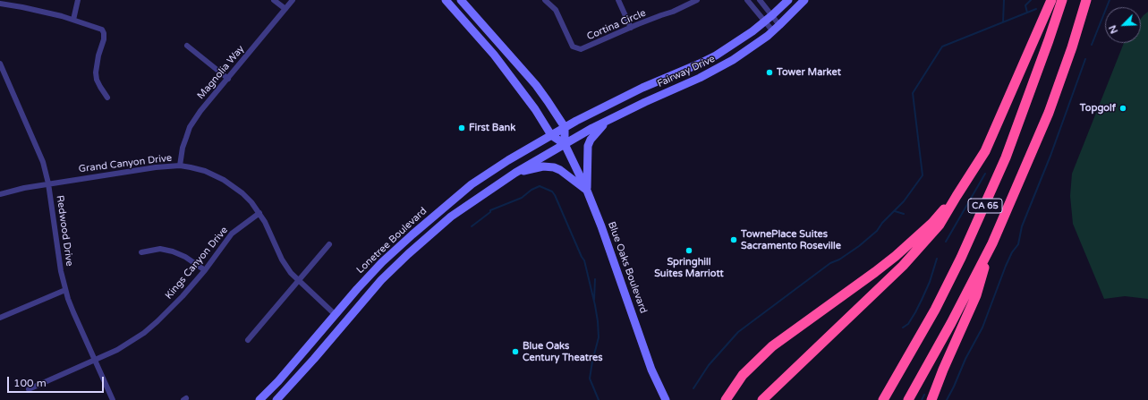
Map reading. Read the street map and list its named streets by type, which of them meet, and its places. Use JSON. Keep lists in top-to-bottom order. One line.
{"streets":{"highway":["CA 65"],"main road":["Fairway Drive","Lonetree Boulevard","Blue Oaks Boulevard"],"street":["Cortina Circle","Magnolia Way","Grand Canyon Drive","Redwood Drive","Kings Canyon Drive"]},"crossings":[["Fairway Drive","Lonetree Boulevard"],["Fairway Drive","Blue Oaks Boulevard"],["Magnolia Way","Grand Canyon Drive"],["Grand Canyon Drive","Redwood Drive"],["Grand Canyon Drive","Lonetree Boulevard"],["Grand Canyon Drive","Kings Canyon Drive"],["Redwood Drive","Kings Canyon Drive"],["Lonetree Boulevard","Blue Oaks Boulevard"]],"places":["Tower Market","Topgolf","First Bank","TownePlace Suites Sacramento Roseville","Springhill Suites Marriott","Blue Oaks Century Theatres"],"scale_bar":"100 m","north":"bottom left"}
